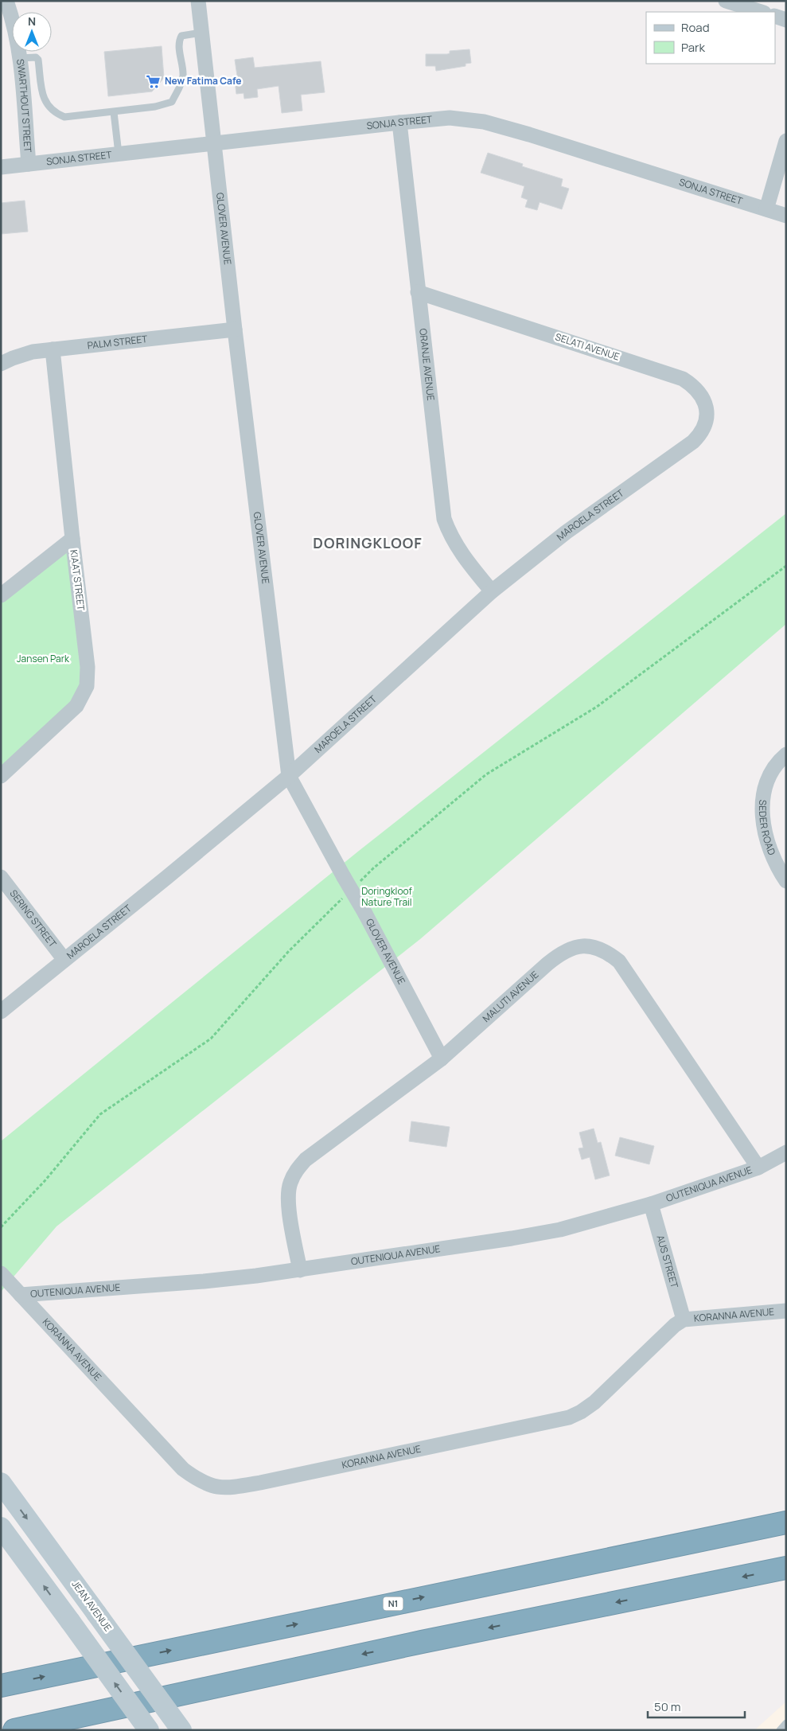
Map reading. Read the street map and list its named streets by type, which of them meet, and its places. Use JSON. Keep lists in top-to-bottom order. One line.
{"streets":{"highway":["N1"],"main road":["JEAN AVENUE"],"street":["SWARTHOUT STREET","SONJA STREET","GLOVER AVENUE","PALM STREET","SELATI AVENUE","ORANJE AVENUE","MAROELA STREET","KIAAT STREET","SEDER ROAD","SERING STREET","MALUTI AVENUE","OUTENIQUA AVENUE","AUS STREET","KORANNA AVENUE"]},"crossings":[["SWARTHOUT STREET","SONJA STREET"],["SONJA STREET","GLOVER AVENUE"],["SONJA STREET","ORANJE AVENUE"],["GLOVER AVENUE","PALM STREET"],["GLOVER AVENUE","MAROELA STREET"],["GLOVER AVENUE","MALUTI AVENUE"],["PALM STREET","KIAAT STREET"],["SELATI AVENUE","ORANJE AVENUE"],["SELATI AVENUE","MAROELA STREET"],["ORANJE AVENUE","MAROELA STREET"],["MAROELA STREET","SERING STREET"],["MALUTI AVENUE","OUTENIQUA AVENUE"],["OUTENIQUA AVENUE","AUS STREET"],["OUTENIQUA AVENUE","KORANNA AVENUE"],["AUS STREET","KORANNA AVENUE"]],"districts":["DORINGKLOOF"],"parks":["Jansen Park","Doringkloof Nature Trail"],"places":{"supermarket":["New Fatima Cafe"]},"legend":["Road","Park"],"scale_bar":"50 m","north":"top"}
